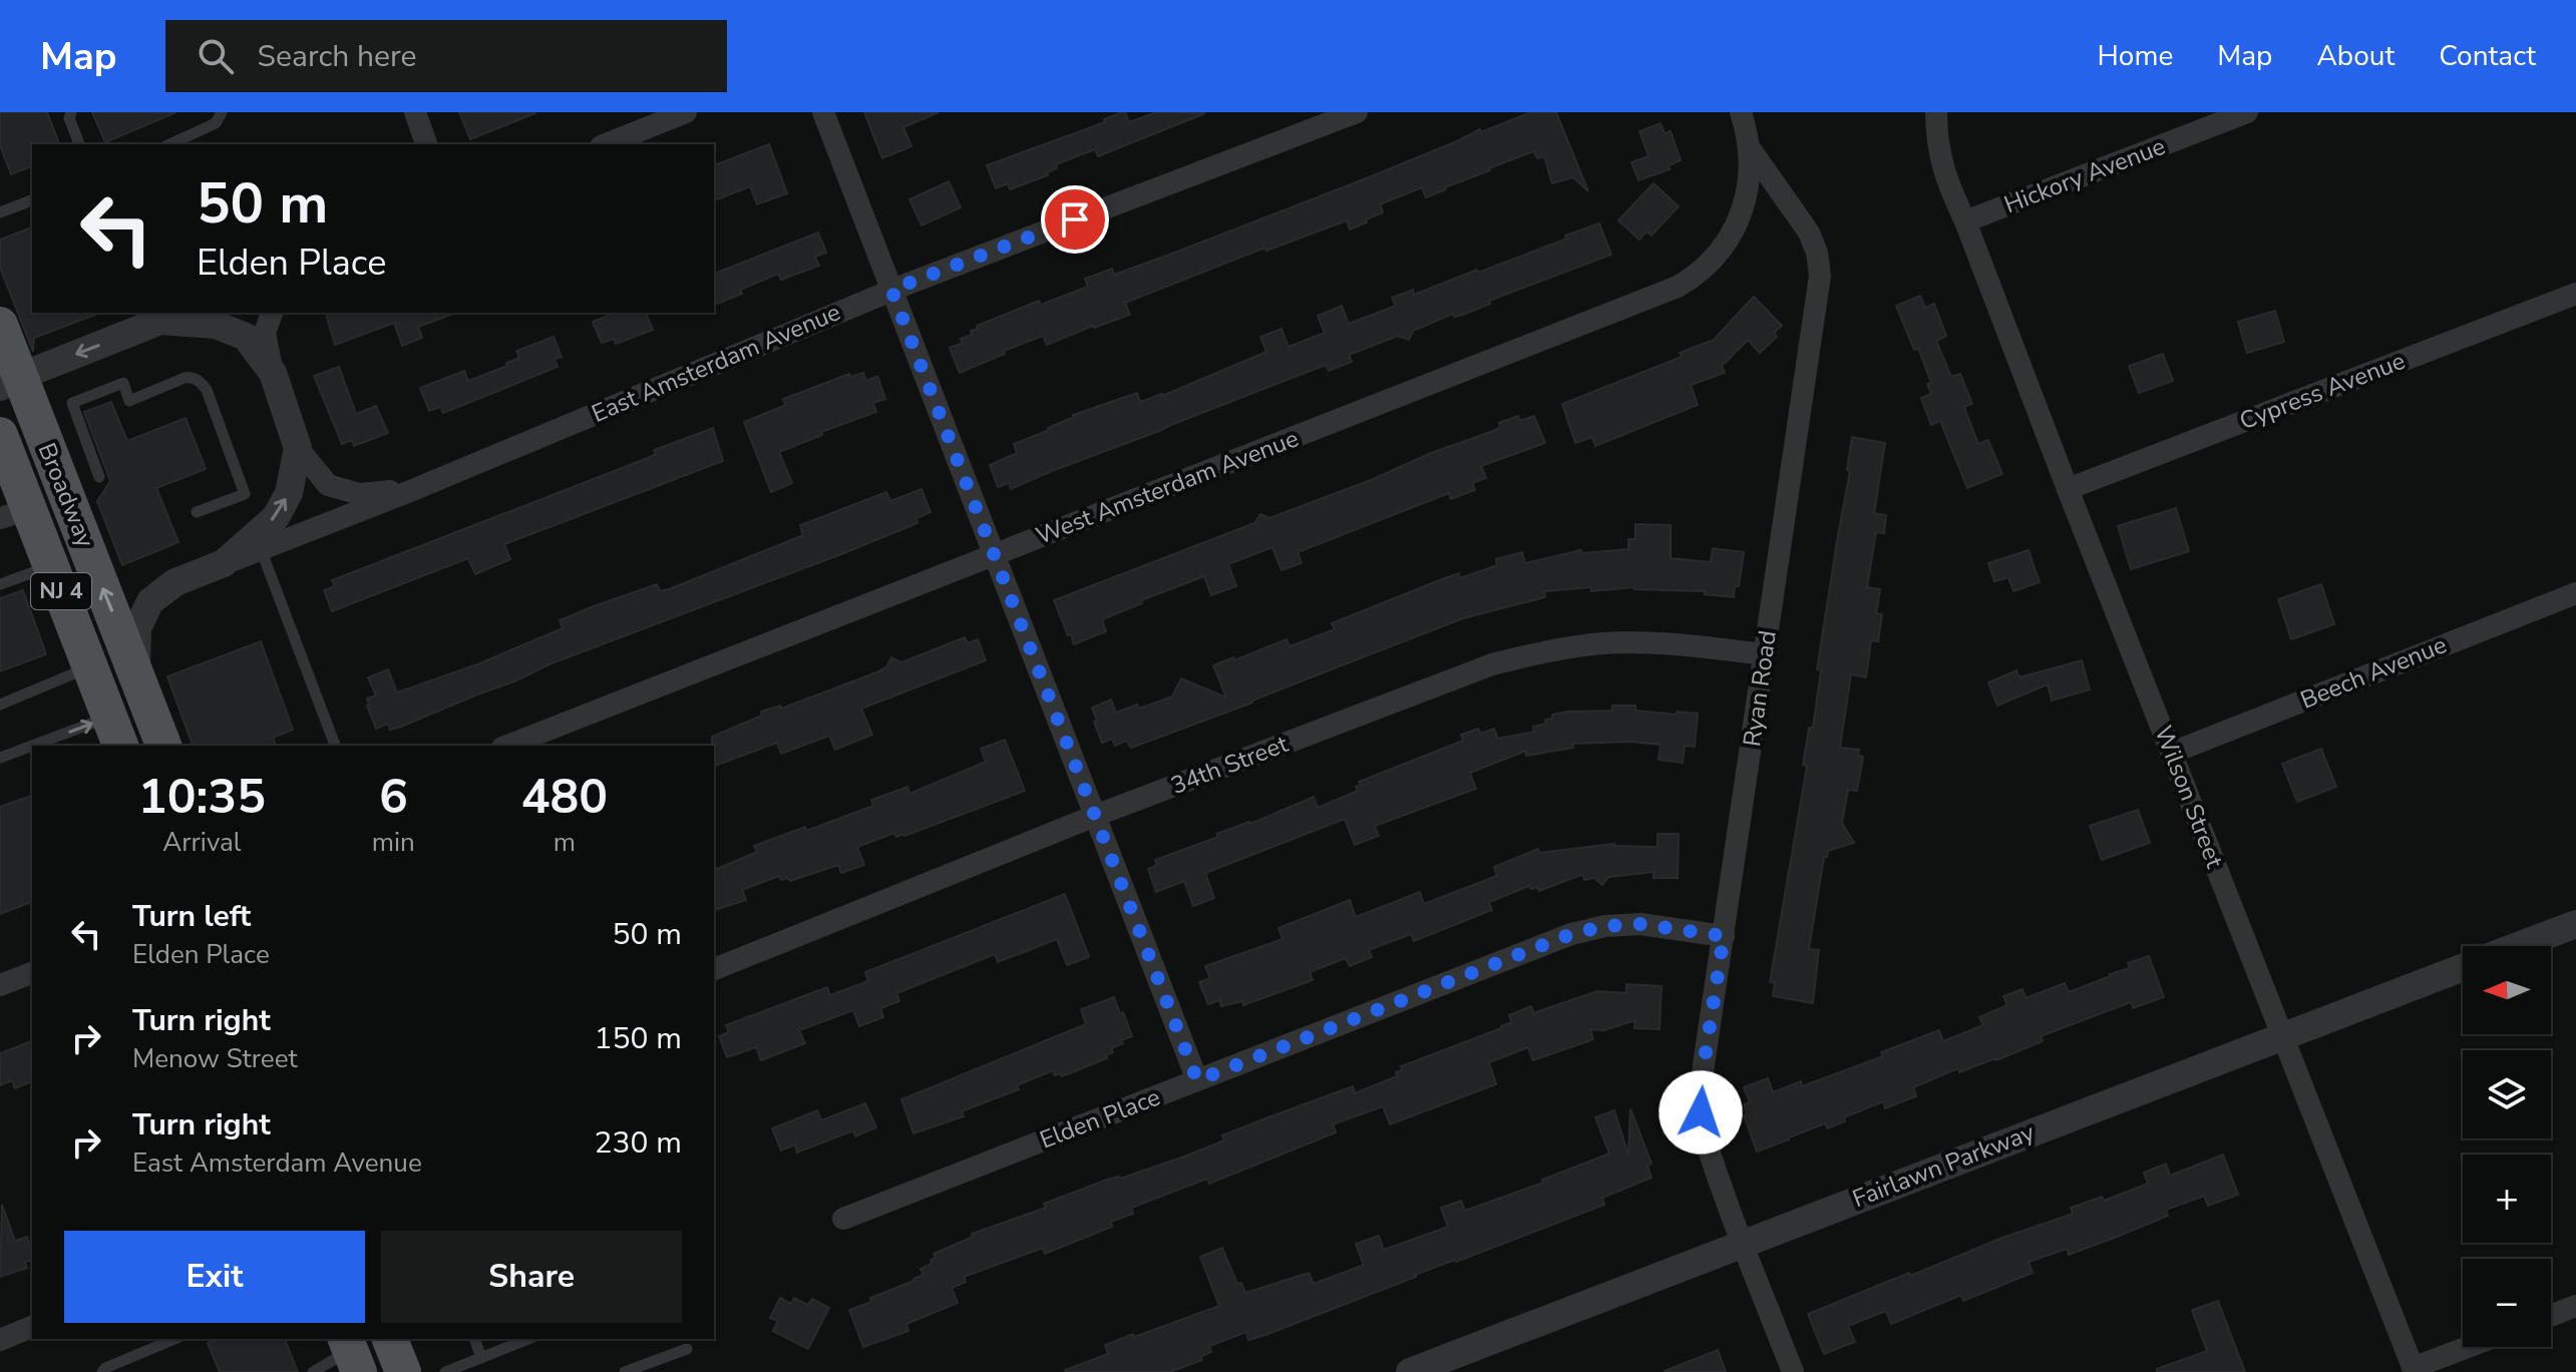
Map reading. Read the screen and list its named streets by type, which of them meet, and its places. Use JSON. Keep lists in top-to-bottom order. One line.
{"streets":{"main road":["Broadway","NJ 4"],"street":["Hickory Avenue","East Amsterdam Avenue","Cypress Avenue","West Amsterdam Avenue","Beech Avenue","Ryan Road","34th Street","Wilson Street","Elden Place","Fairlawn Parkway"]},"crossings":[["Hickory Avenue","Wilson Street"],["East Amsterdam Avenue","Broadway"],["Cypress Avenue","Wilson Street"],["West Amsterdam Avenue","Ryan Road"],["Broadway","NJ 4"],["Beech Avenue","Wilson Street"],["Ryan Road","34th Street"],["Ryan Road","Elden Place"],["Ryan Road","Fairlawn Parkway"],["Wilson Street","Fairlawn Parkway"]],"north":"left","page":{"header":"Map","search":"Search here","nav":["Home","Map","About","Contact"],"turn":["50 m","Elden Place"],"eta":["10:35","Arrival","6","min","480","m"],"list":[{"name":"Turn left","note":"Elden Place","value":"50 m"},{"name":"Turn right","note":"Menow Street","value":"150 m"},{"name":"Turn right","note":"East Amsterdam Avenue","value":"230 m"}],"map_buttons":["+","−"],"buttons":["Exit","Share"]}}
